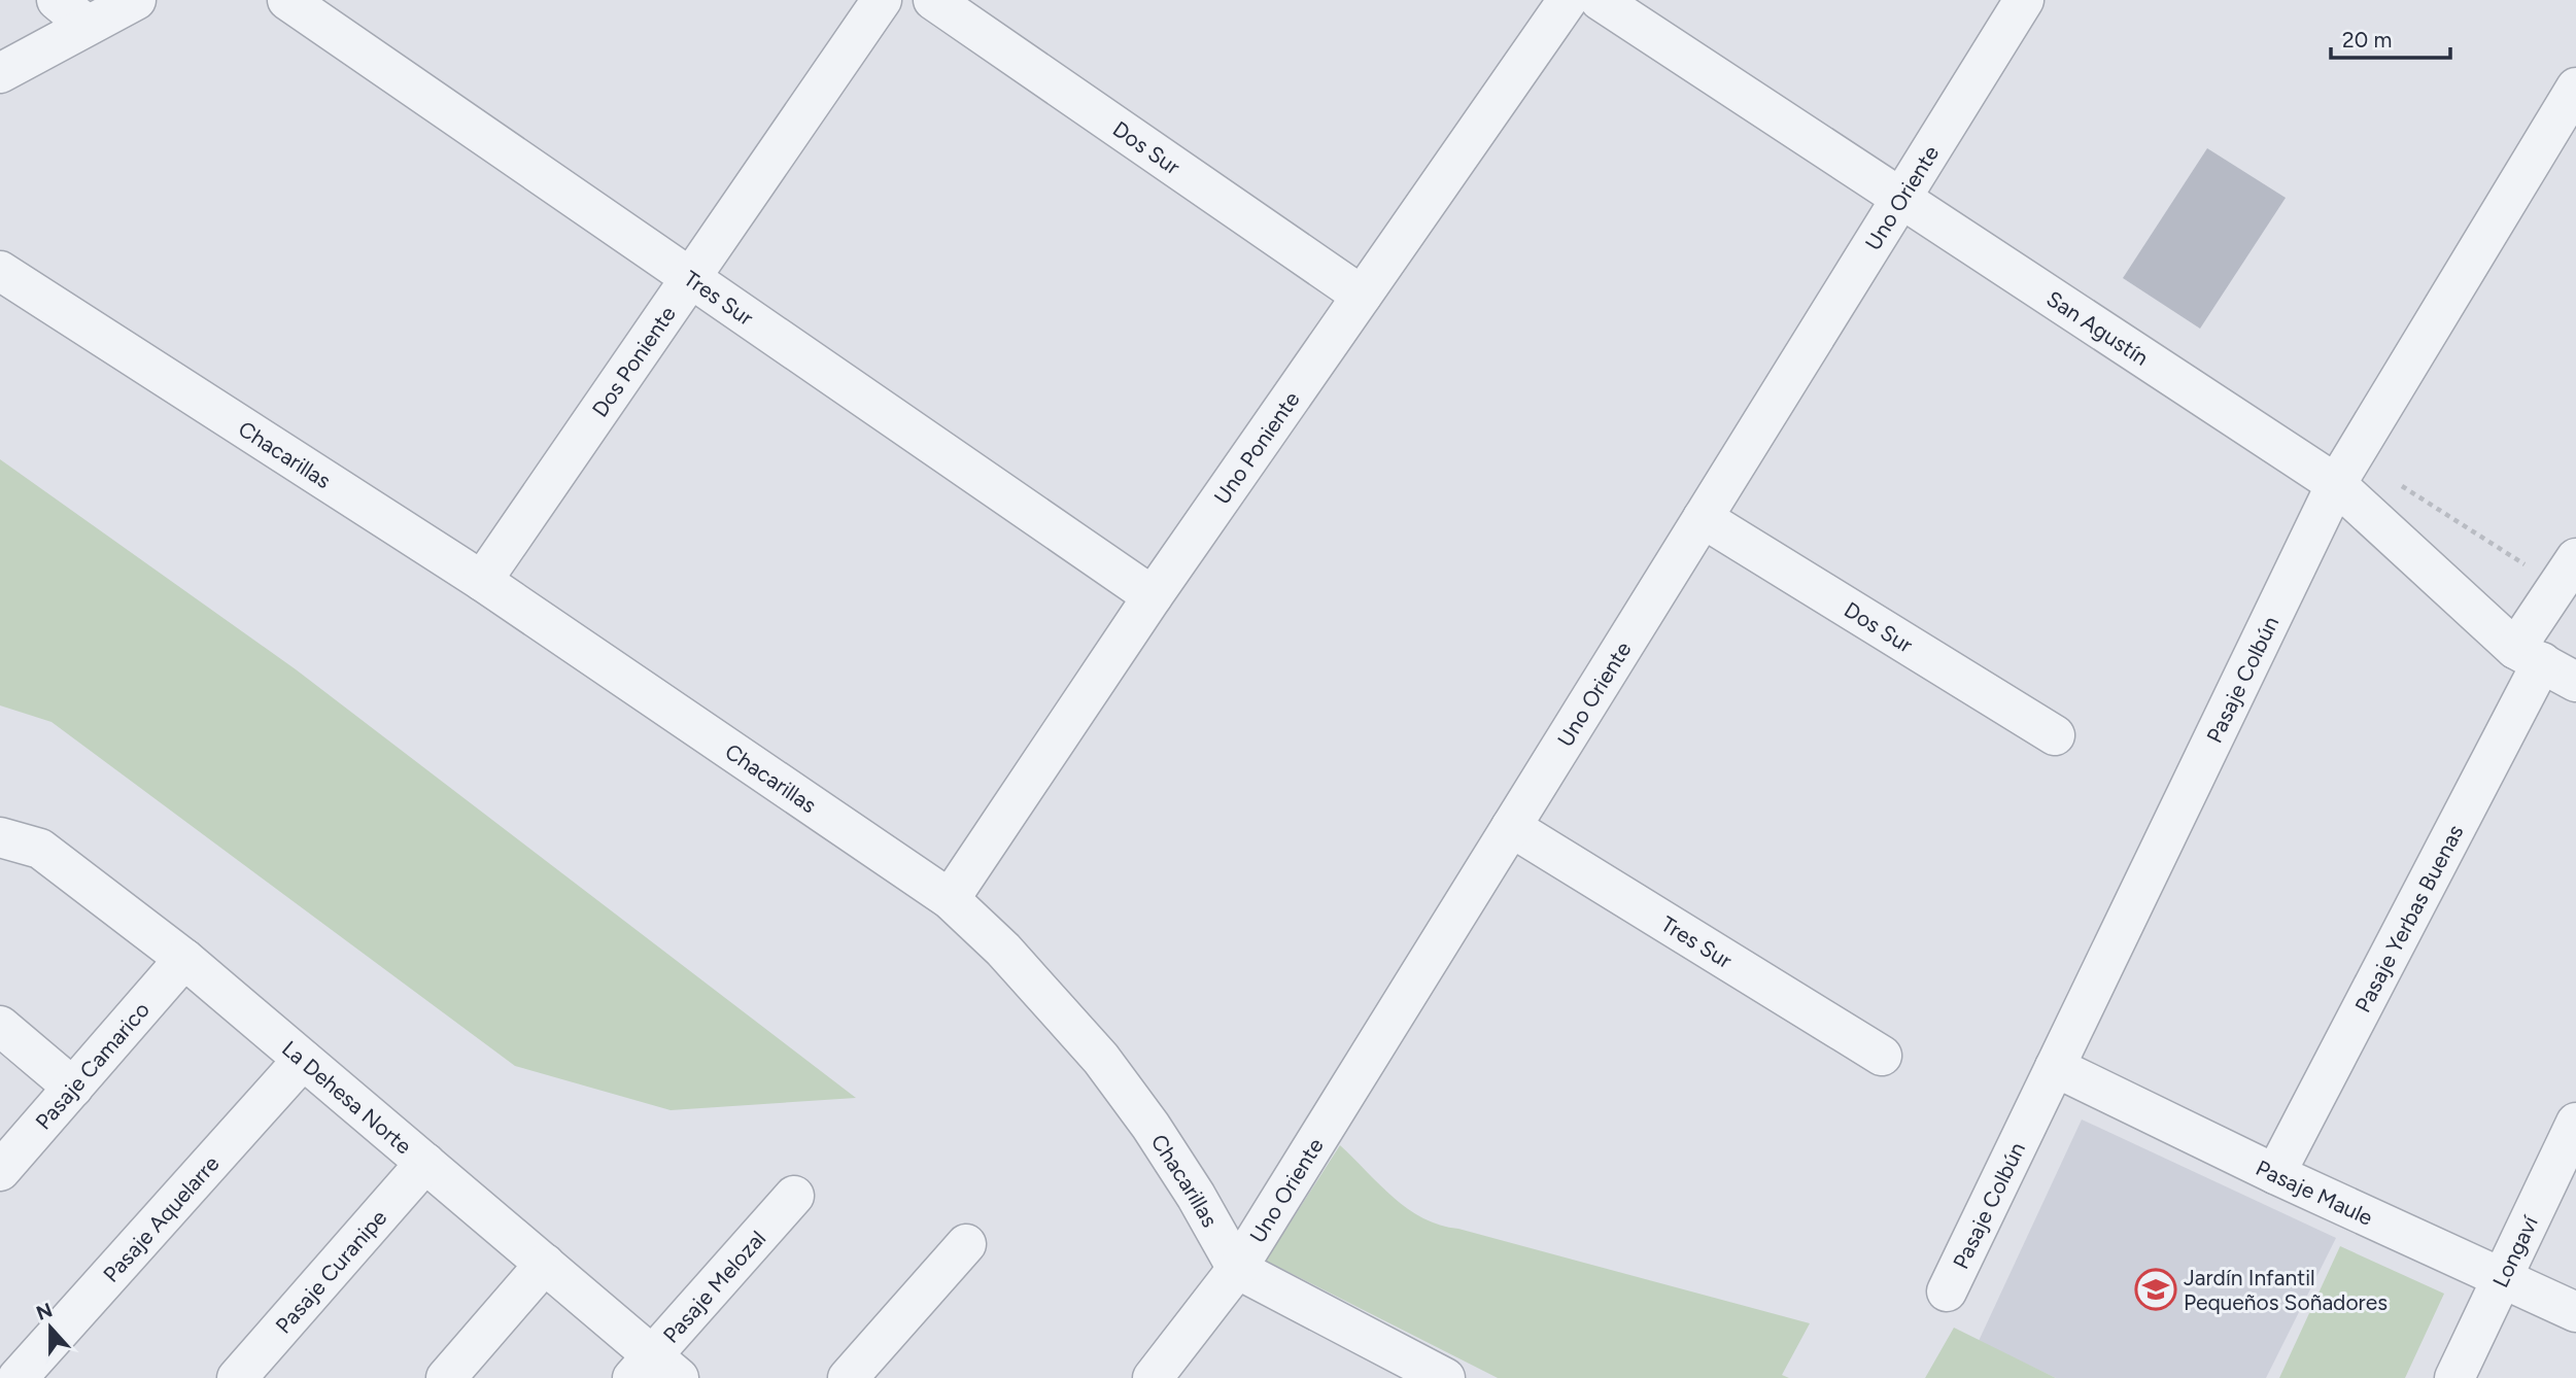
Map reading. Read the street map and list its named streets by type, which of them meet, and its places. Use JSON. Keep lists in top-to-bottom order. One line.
{"streets":{"street":["Dos Sur","Uno Oriente","Tres Sur","San Agustín","Dos Poniente","Uno Poniente","Chacarillas","Pasaje Colbún","Pasaje Yerbas Buenas","Pasaje Camarico","La Dehesa Norte","Pasaje Maule","Pasaje Aquelarre","Longaví","Pasaje Curanipe","Pasaje Melozal"]},"crossings":[["Dos Sur","Uno Oriente"],["Dos Sur","Uno Poniente"],["Uno Oriente","Tres Sur"],["Uno Oriente","San Agustín"],["Uno Oriente","Chacarillas"],["Tres Sur","Dos Poniente"],["Tres Sur","Uno Poniente"],["San Agustín","Pasaje Colbún"],["San Agustín","Pasaje Yerbas Buenas"],["Dos Poniente","Chacarillas"],["Uno Poniente","Chacarillas"],["Pasaje Colbún","Pasaje Maule"],["Pasaje Yerbas Buenas","Pasaje Maule"],["Pasaje Camarico","La Dehesa Norte"],["La Dehesa Norte","Pasaje Aquelarre"],["La Dehesa Norte","Pasaje Curanipe"],["La Dehesa Norte","Pasaje Melozal"],["Pasaje Maule","Longaví"]],"places":{"school or university":["Jardín Infantil Pequeños Soñadores"]},"scale_bar":"20 m","north":"top"}
